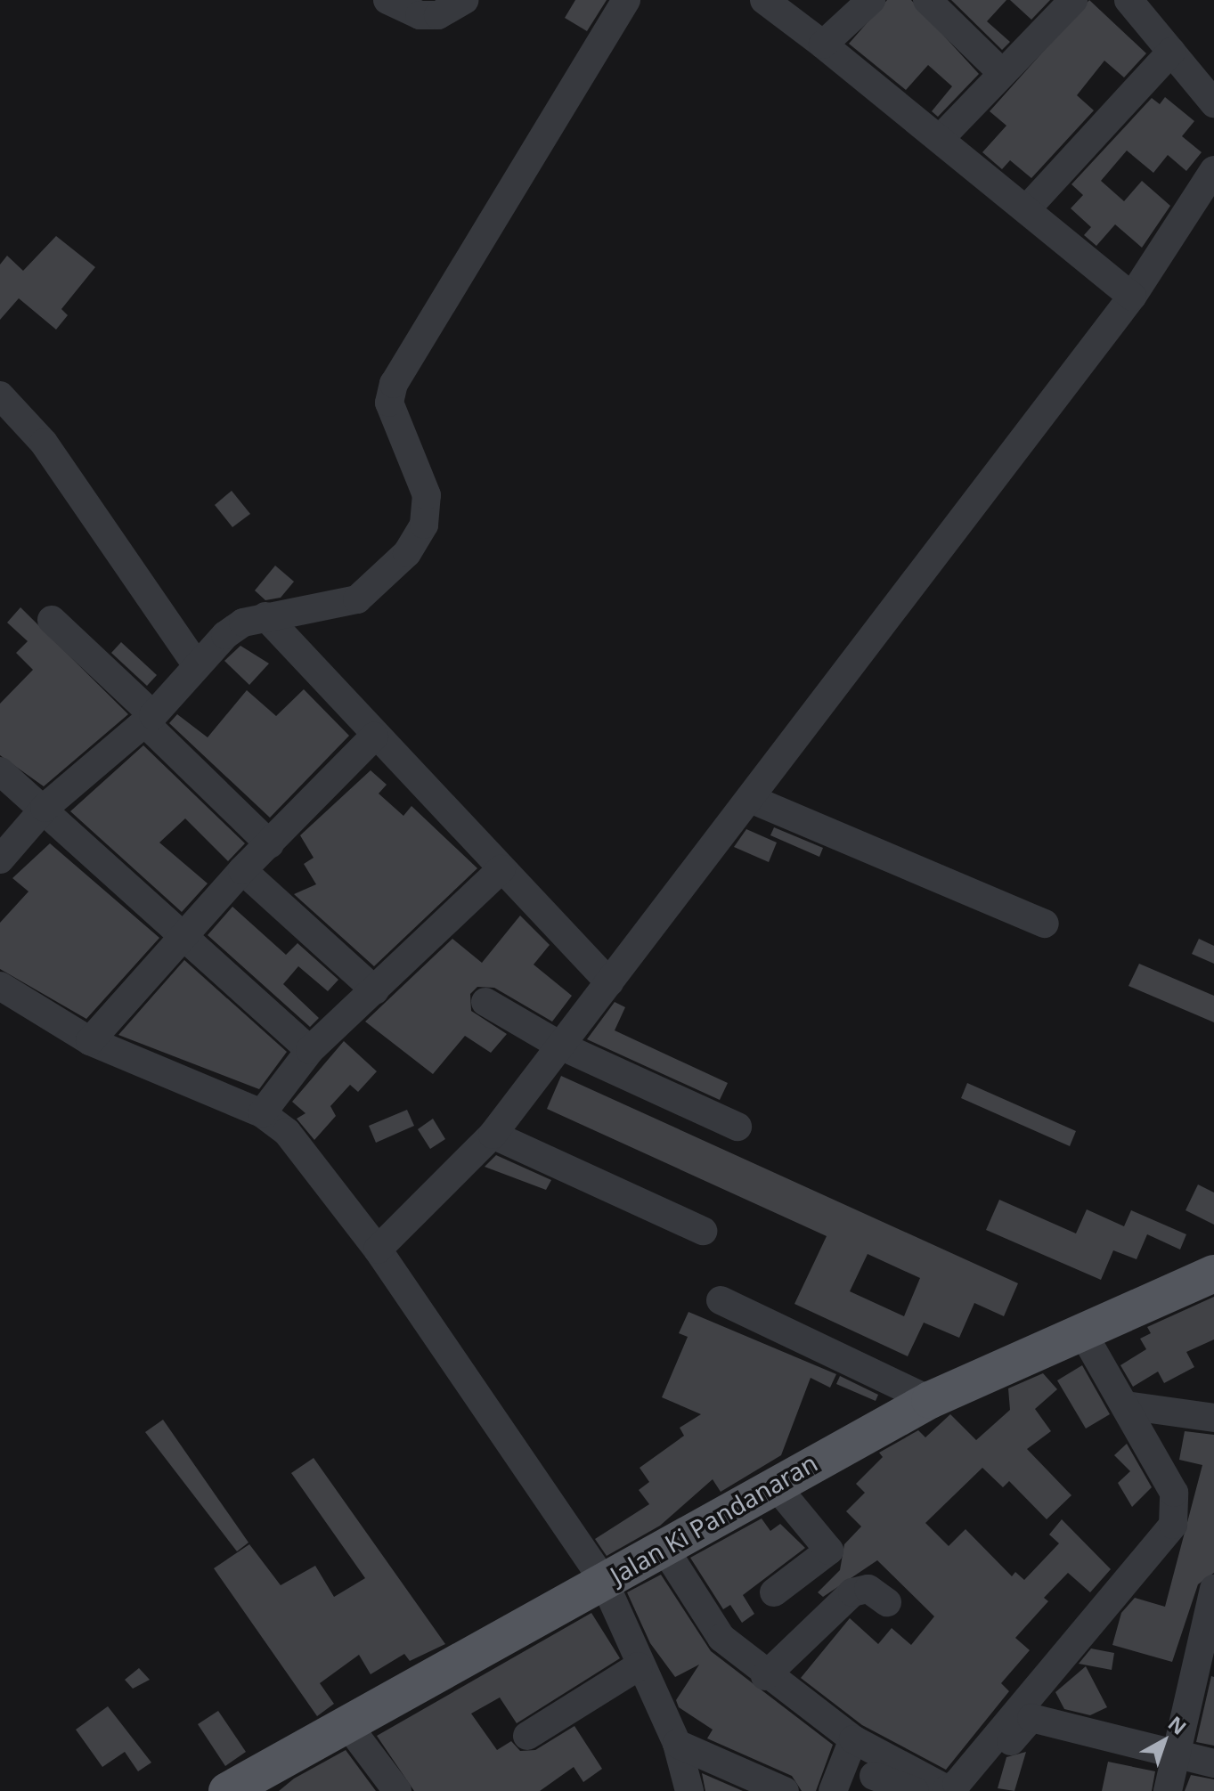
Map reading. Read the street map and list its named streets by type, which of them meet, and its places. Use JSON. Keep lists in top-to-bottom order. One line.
{"streets":{"main road":["Jalan Ki Pandanaran"]},"north":"top right"}
